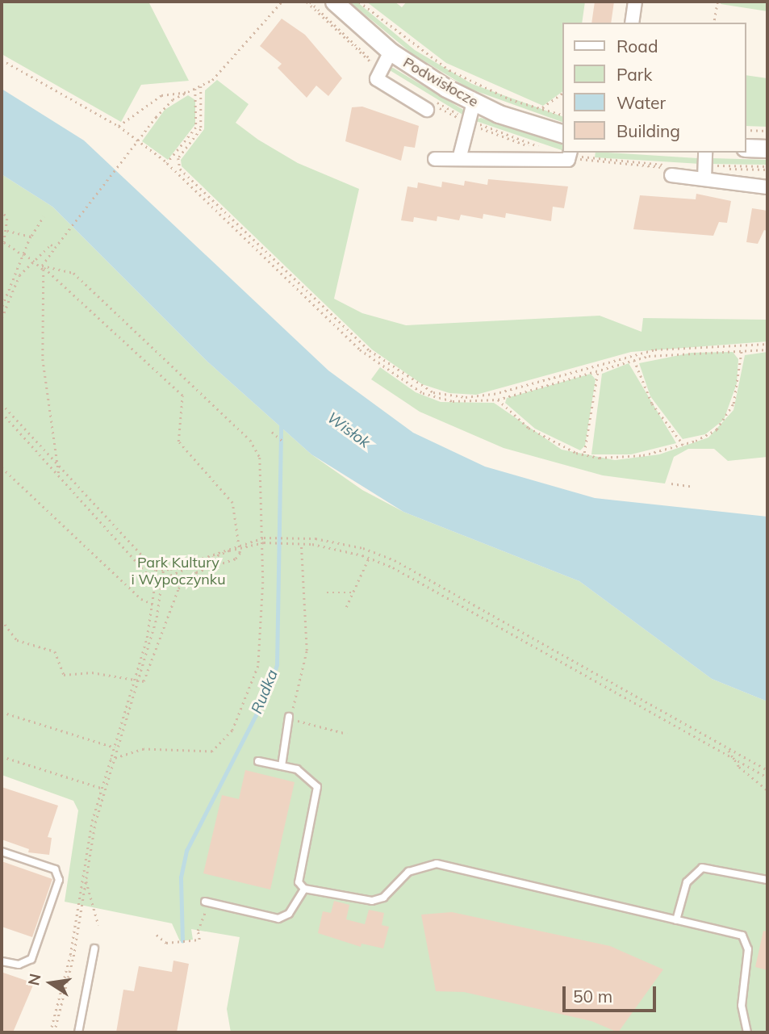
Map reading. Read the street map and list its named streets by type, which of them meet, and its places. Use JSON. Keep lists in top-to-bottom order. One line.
{"streets":{"street":["Podwisłocze"]},"water":["Wisłok","Rudka"],"parks":["Park Kultury i Wypoczynku"],"legend":["Road","Park","Water","Building"],"scale_bar":"50 m","north":"left"}
